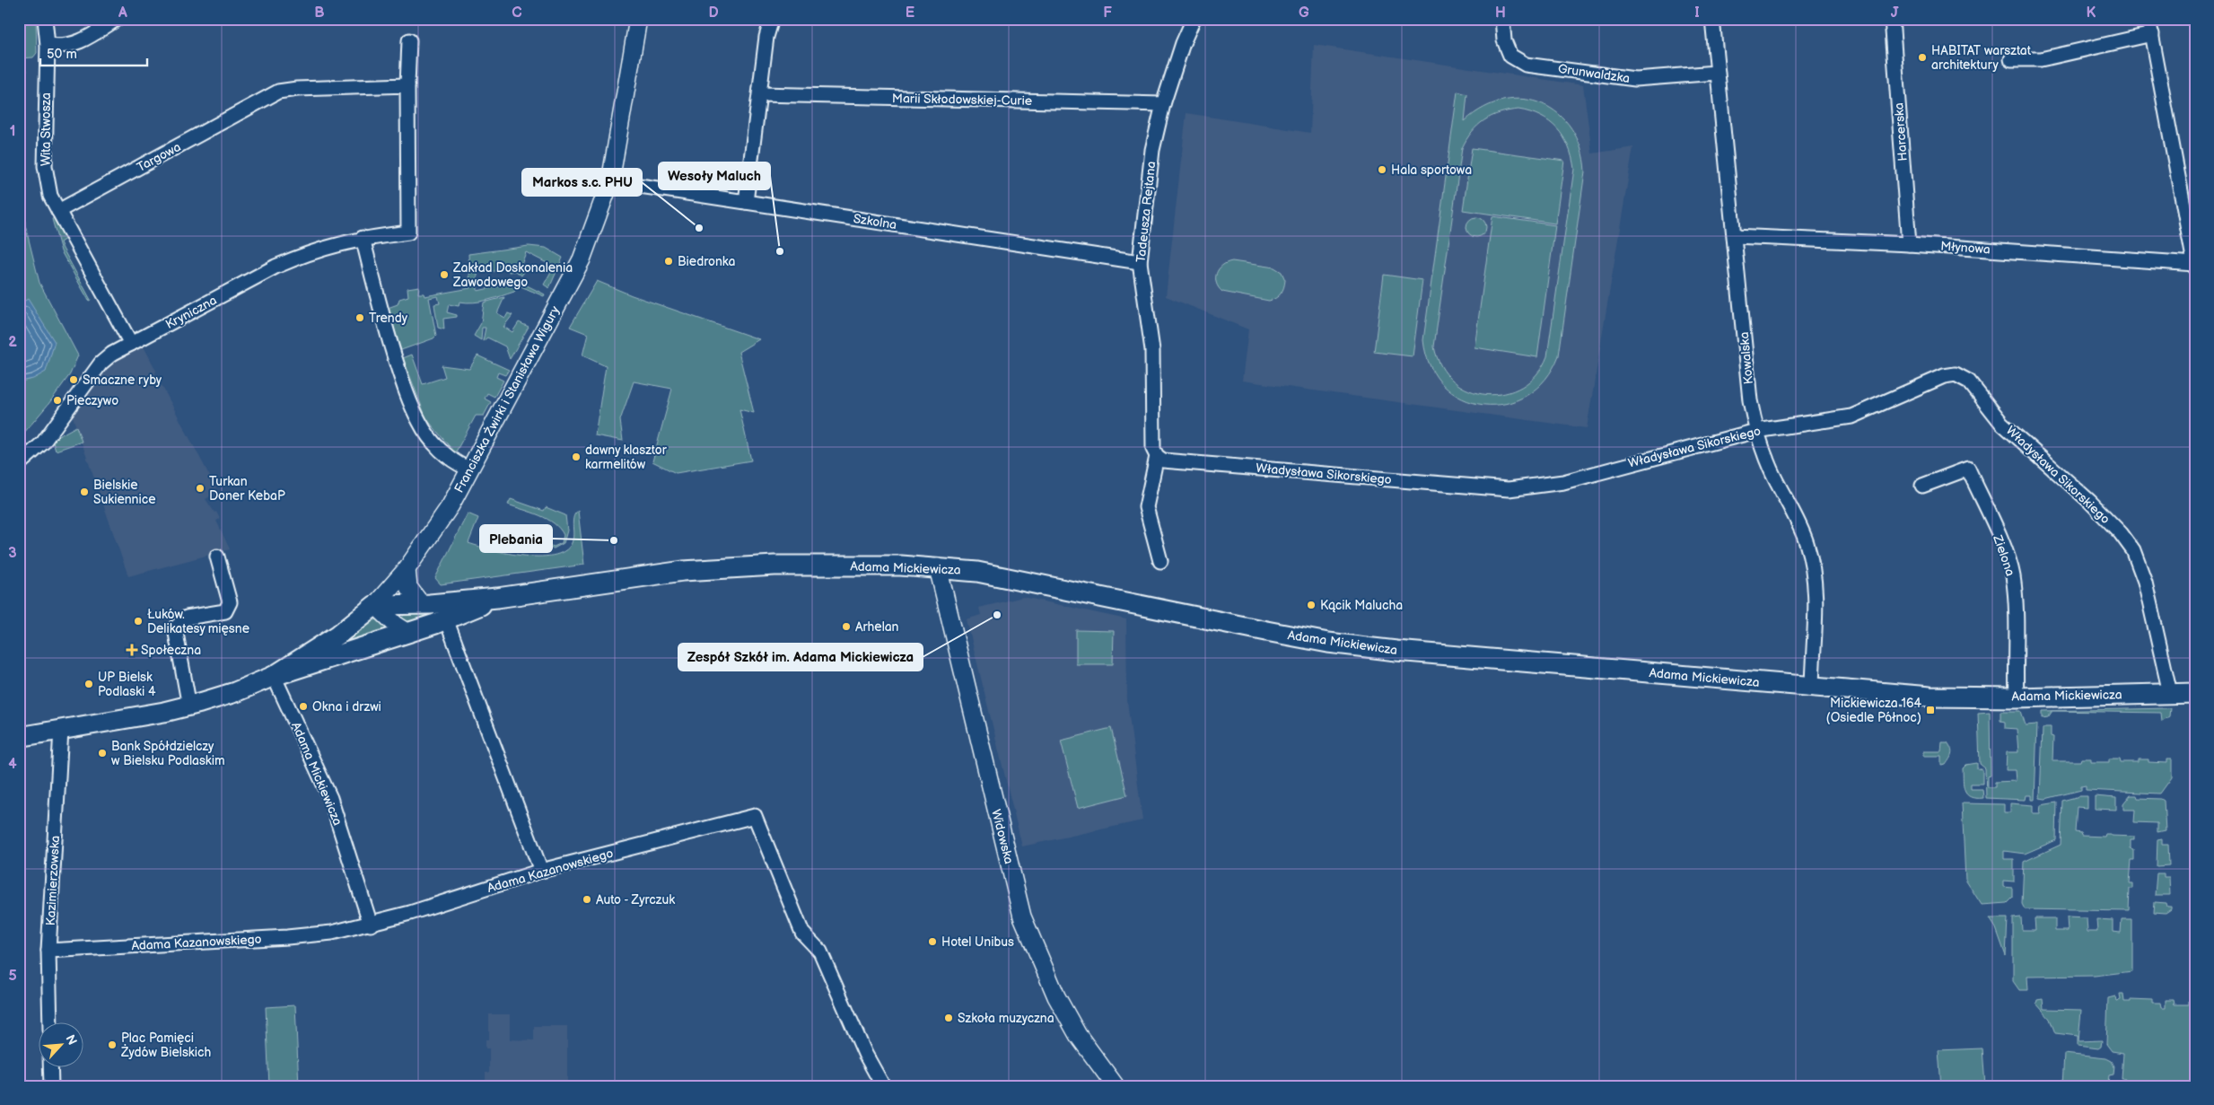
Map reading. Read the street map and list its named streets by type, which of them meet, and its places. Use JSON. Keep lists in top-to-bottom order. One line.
{"streets":{"main road":["Adama Mickiewicza"],"street":["Grunwaldzka","Marii Skłodowskiej-Curie","Wita Stwosza","Harcerska","Targowa","Tadeusza Rejtana","Szkolna","Młynowa","Kryniczna","Kowalska","Franciszka Żwirki i Stanisława Wigury","Władysława Sikorskiego","Zielona","Widowska","Adama Kazanowskiego","Kazimierzowska"]},"crossings":[["Grunwaldzka","Kowalska"],["Marii Skłodowskiej-Curie","Tadeusza Rejtana"],["Wita Stwosza","Targowa"],["Harcerska","Młynowa"],["Targowa","Kryniczna"],["Tadeusza Rejtana","Szkolna"],["Tadeusza Rejtana","Władysława Sikorskiego"],["Szkolna","Franciszka Żwirki i Stanisława Wigury"],["Młynowa","Kowalska"],["Kowalska","Władysława Sikorskiego"],["Kowalska","Adama Mickiewicza"],["Franciszka Żwirki i Stanisława Wigury","Adama Mickiewicza"],["Władysława Sikorskiego","Adama Mickiewicza"],["Zielona","Adama Mickiewicza"],["Adama Mickiewicza","Widowska"],["Adama Mickiewicza","Adama Kazanowskiego"],["Adama Mickiewicza","Kazimierzowska"],["Adama Kazanowskiego","Kazimierzowska"]],"places":{"other":["HABITAT warsztat architektury","Hala sportowa","Markos s.c. PHU","Wesoły Maluch","Biedronka","Zakład Doskonalenia Zawodowego","Trendy","Smaczne ryby","Pieczywo","dawny klasztor karmelitów","Turkan Doner KebaP","Bielskie Sukiennice","Plebania","Kącik Malucha","Zespół Szkół im. Adama Mickiewicza","Łuków. Delikatesy mięsne","Arhelan","UP Bielsk Podlaski 4","Okna i drzwi","Bank Spółdzielczy w Bielsku Podlaskim","Auto - Zyrczuk","Hotel Unibus","Szkoła muzyczna","Plac Pamięci Żydów Bielskich"],"health":["Społeczna"],"transit":["Mickiewicza 164 (Osiedle Północ)"]},"scale_bar":"50 m","north":"top right","grid":{"columns":["A","B","C","D","E","F","G","H","I","J","K"],"rows":["1","2","3","4","5"]}}
